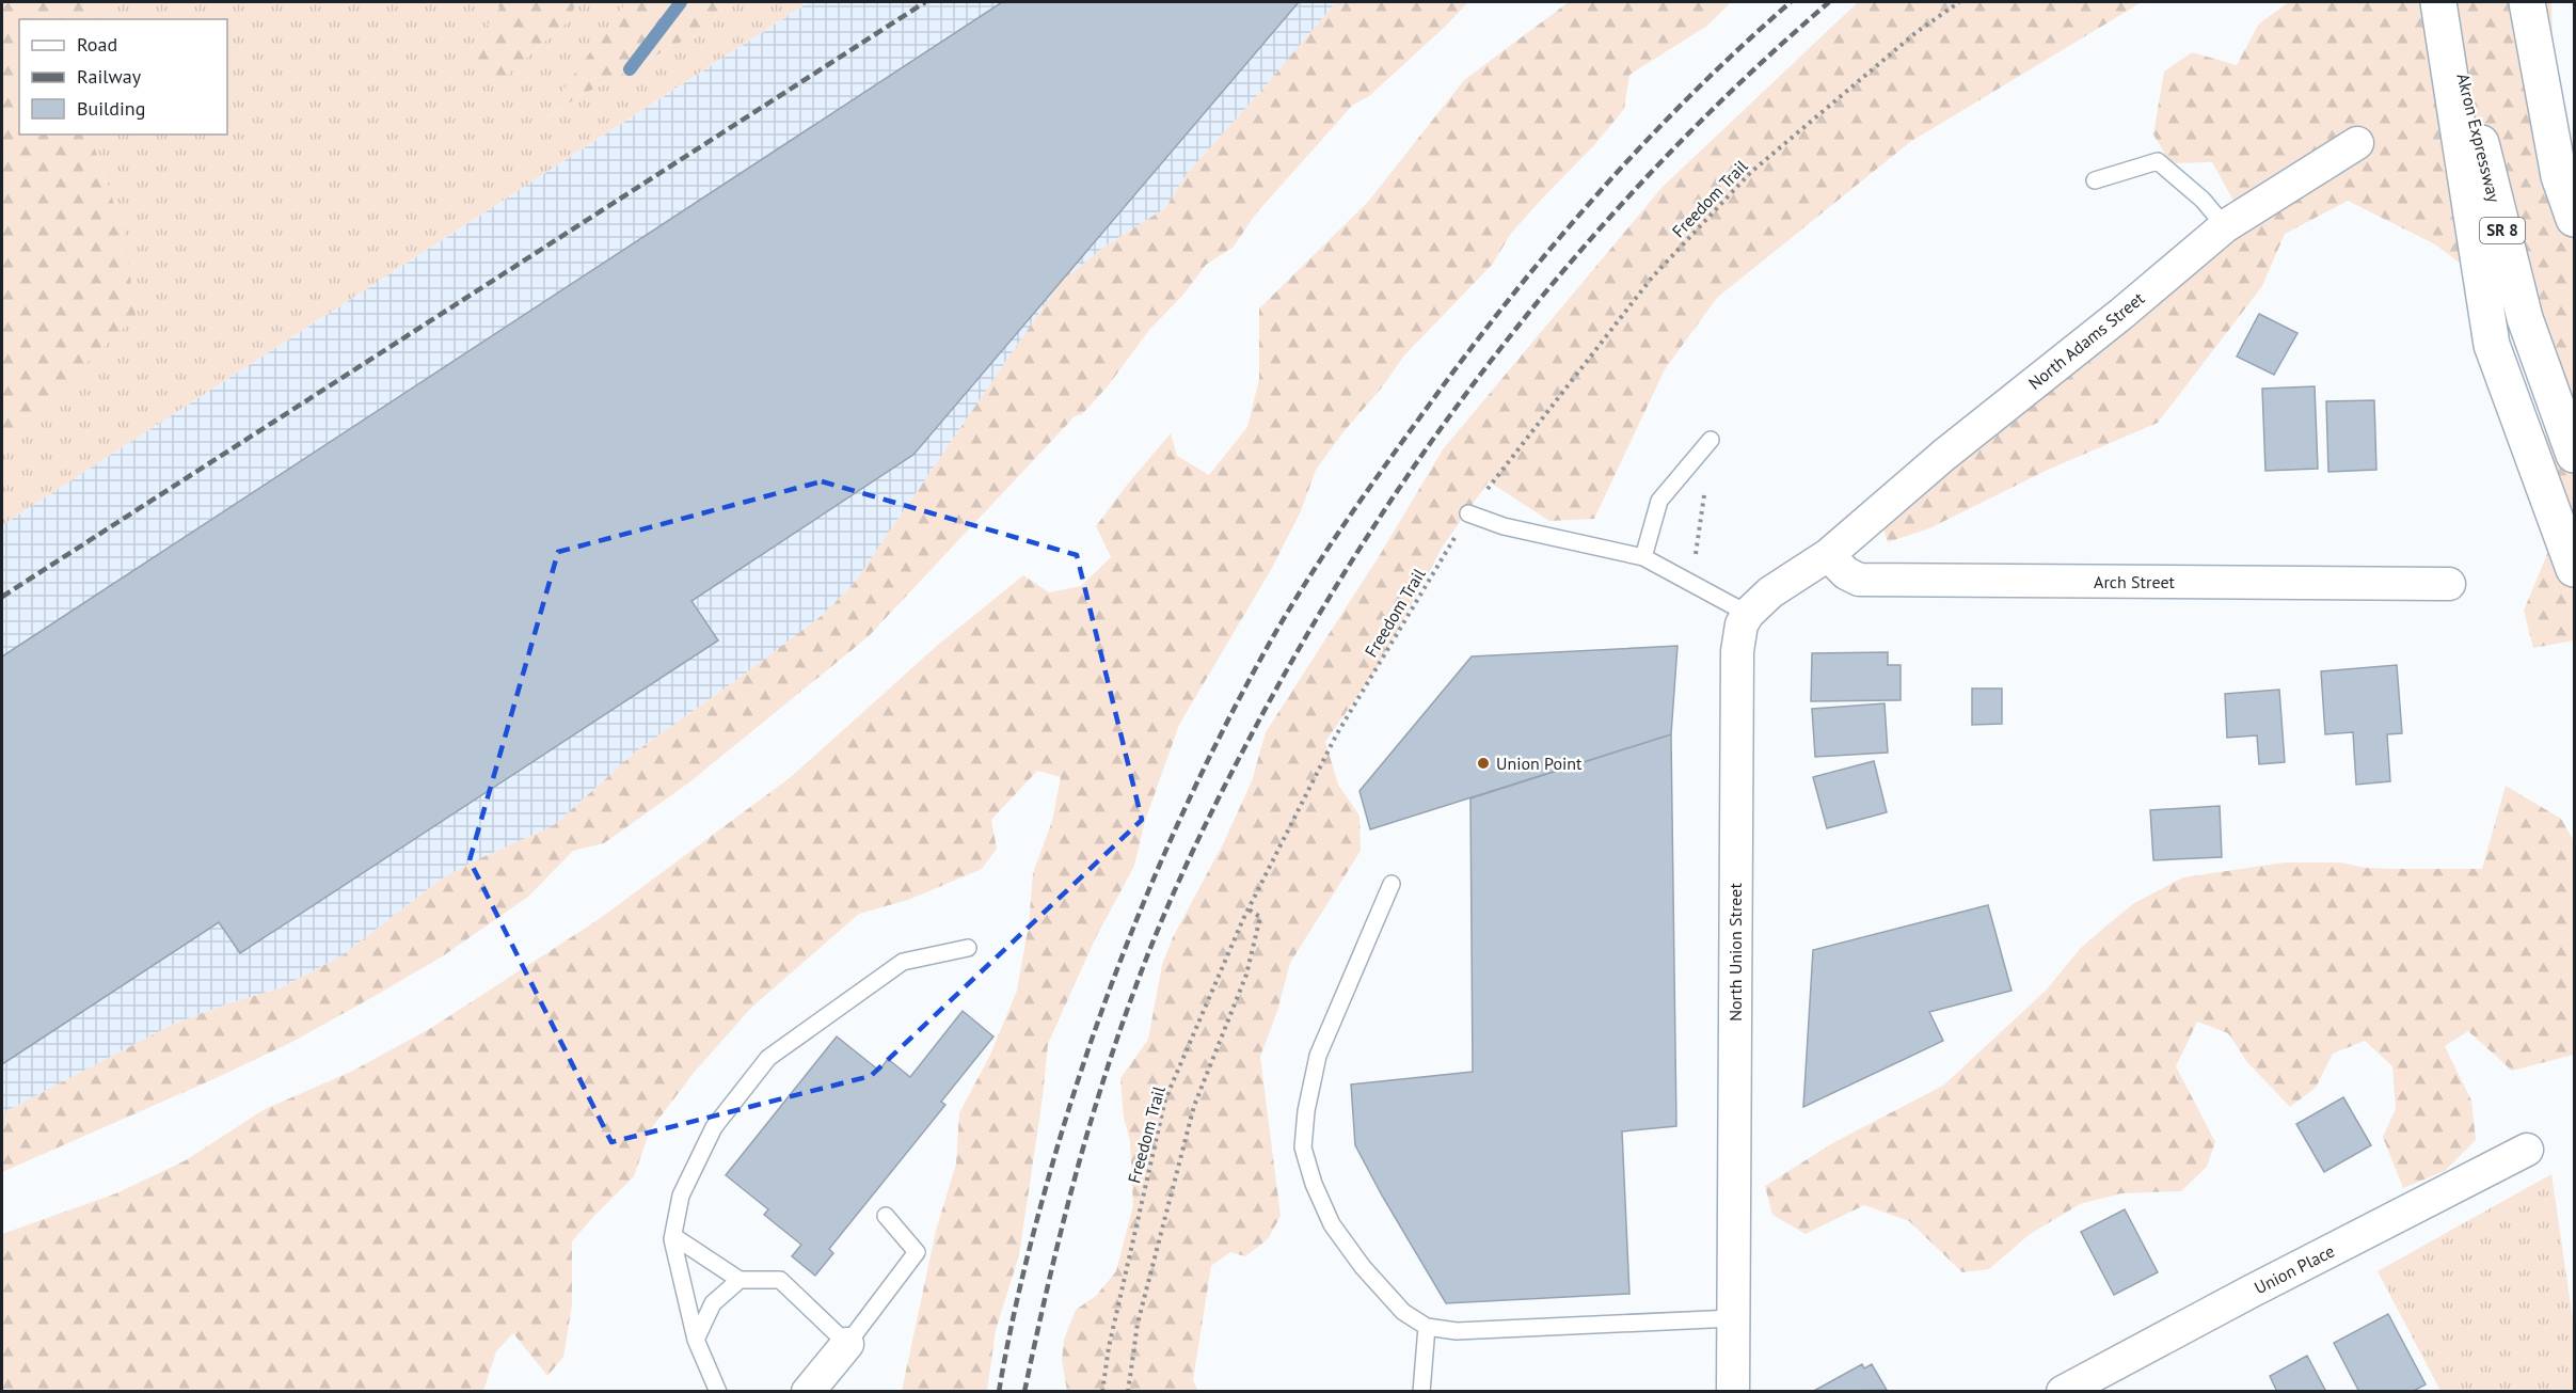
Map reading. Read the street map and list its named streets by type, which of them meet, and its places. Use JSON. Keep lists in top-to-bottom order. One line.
{"streets":{"highway":["Akron Expressway","SR 8"],"street":["North Adams Street","Arch Street","North Union Street","Union Place"],"path":["Freedom Trail"]},"crossings":[["North Adams Street","Arch Street"],["North Adams Street","North Union Street"],["Arch Street","North Union Street"]],"places":["Union Point"],"legend":["Road","Railway","Building"]}
